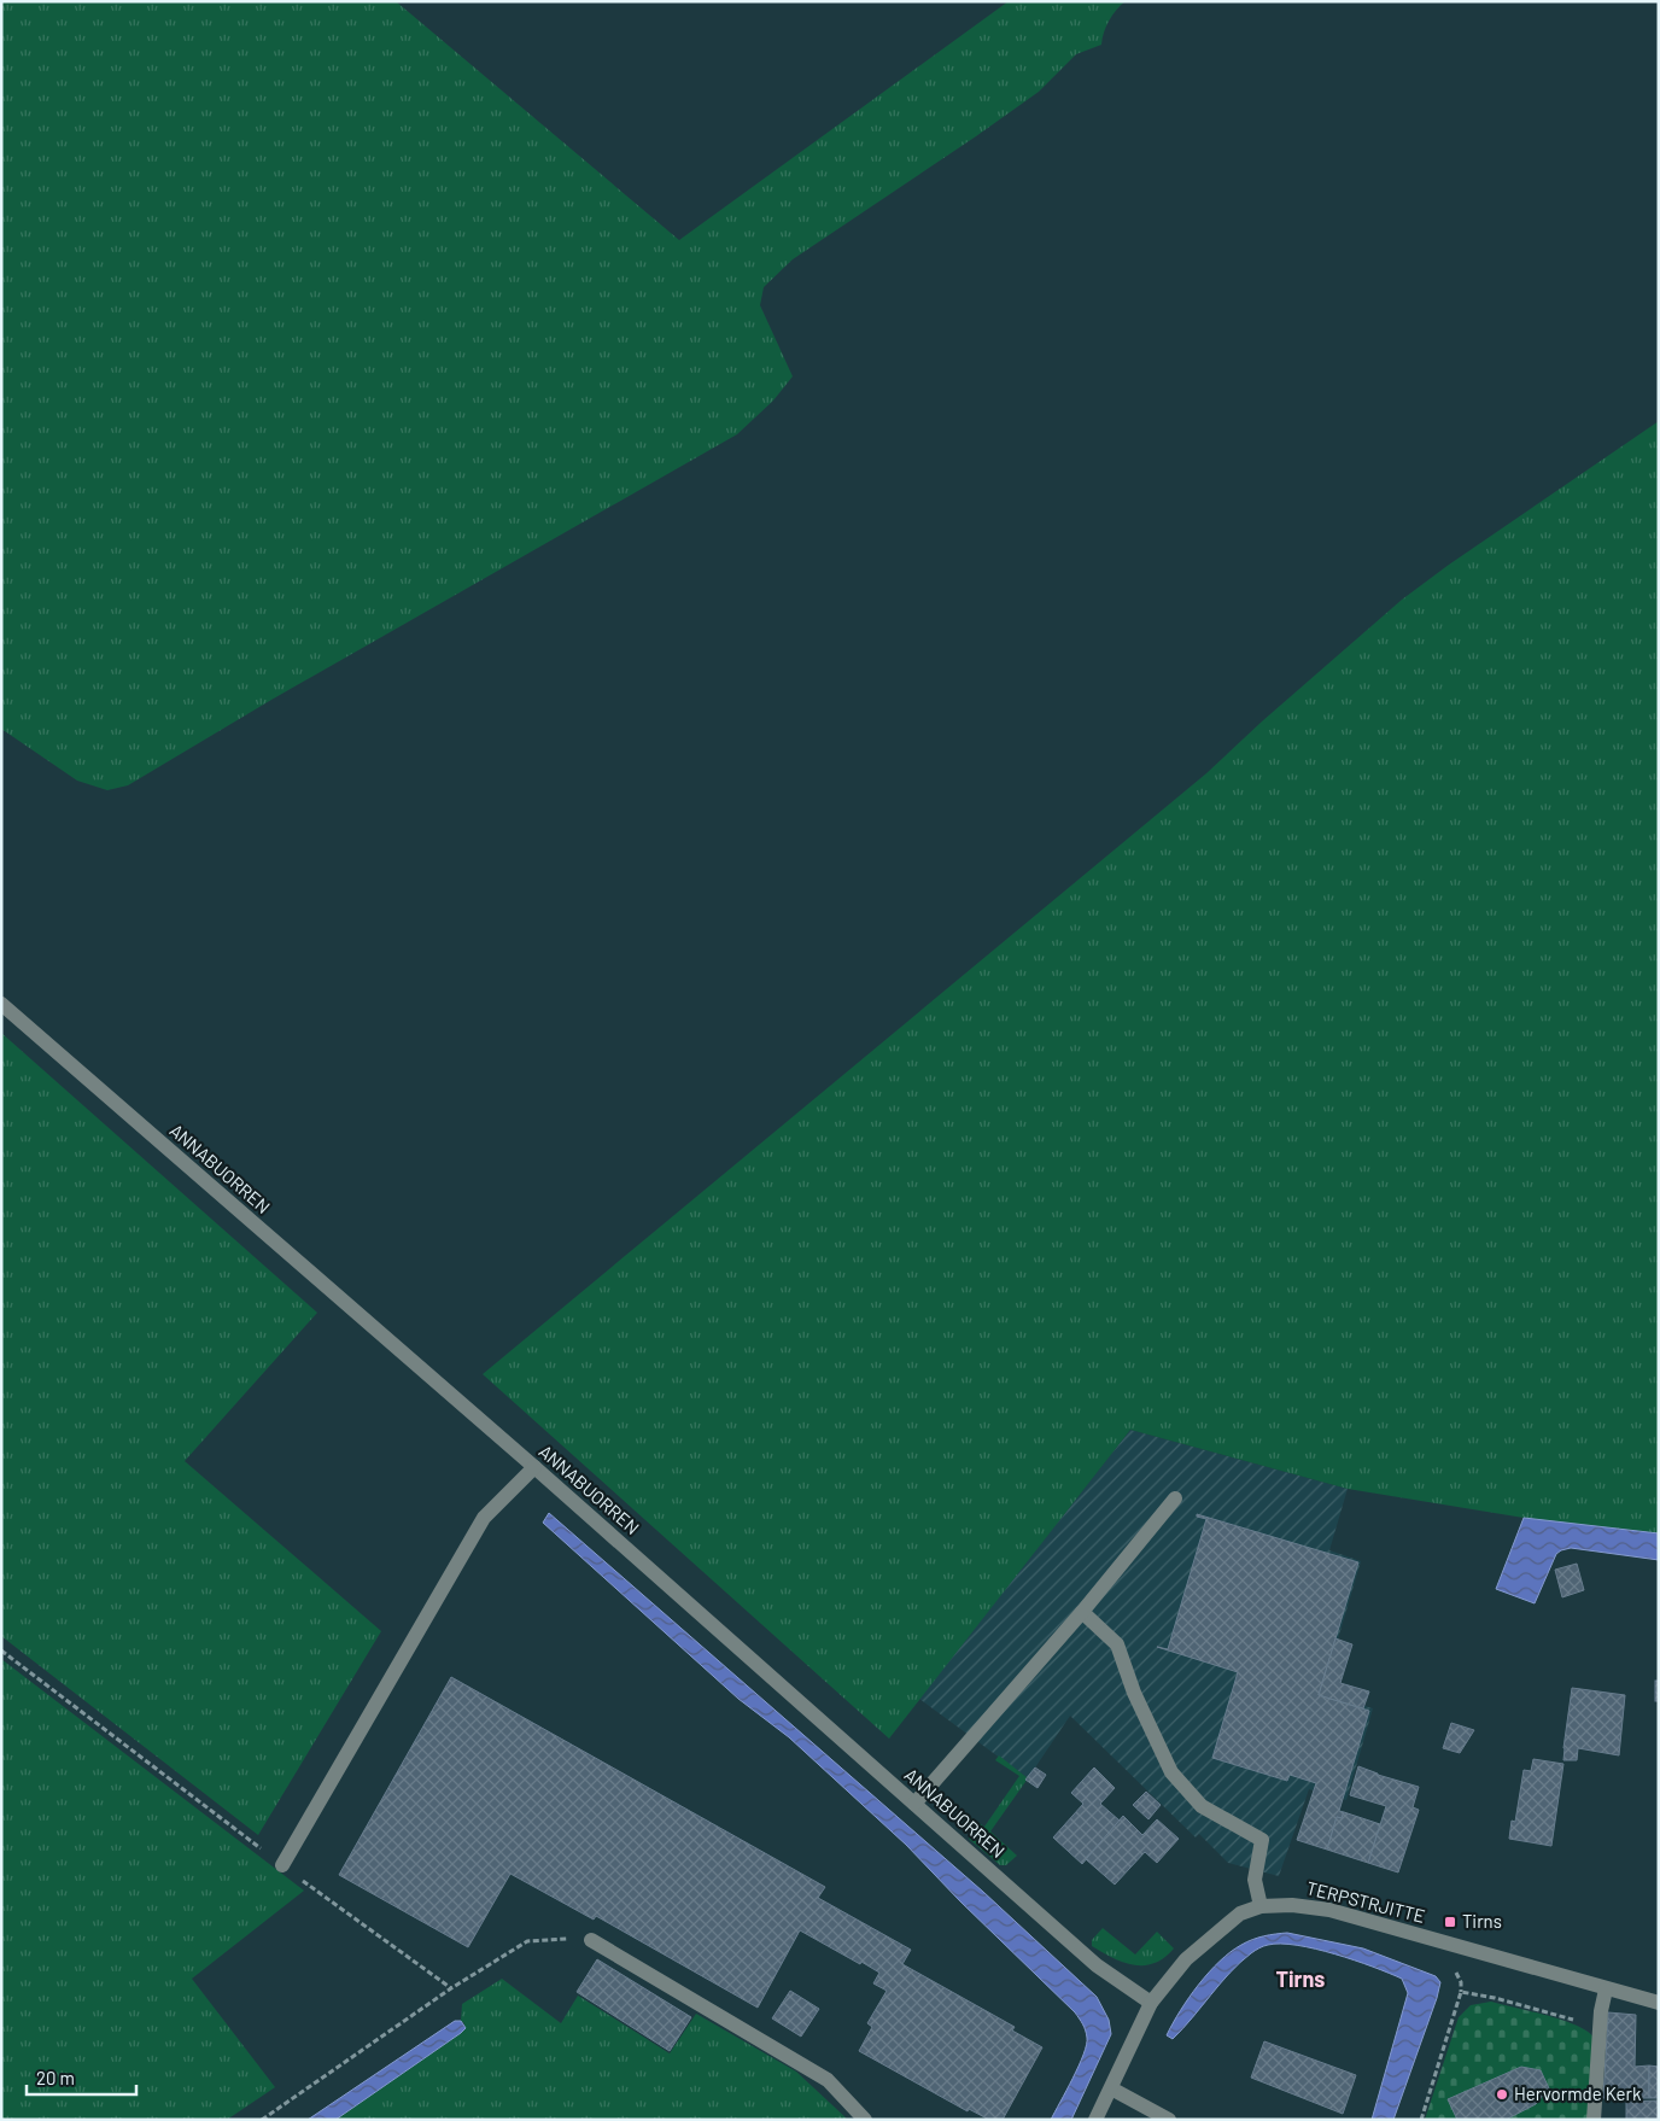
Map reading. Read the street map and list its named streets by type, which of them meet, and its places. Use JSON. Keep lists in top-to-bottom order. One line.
{"streets":{"street":["ANNABUORREN","TERPSTRJITTE"]},"crossings":[["ANNABUORREN","TERPSTRJITTE"]],"districts":["Tirns"],"places":{"transit":["Tirns"],"other":["Hervormde Kerk"]},"scale_bar":"20 m"}
